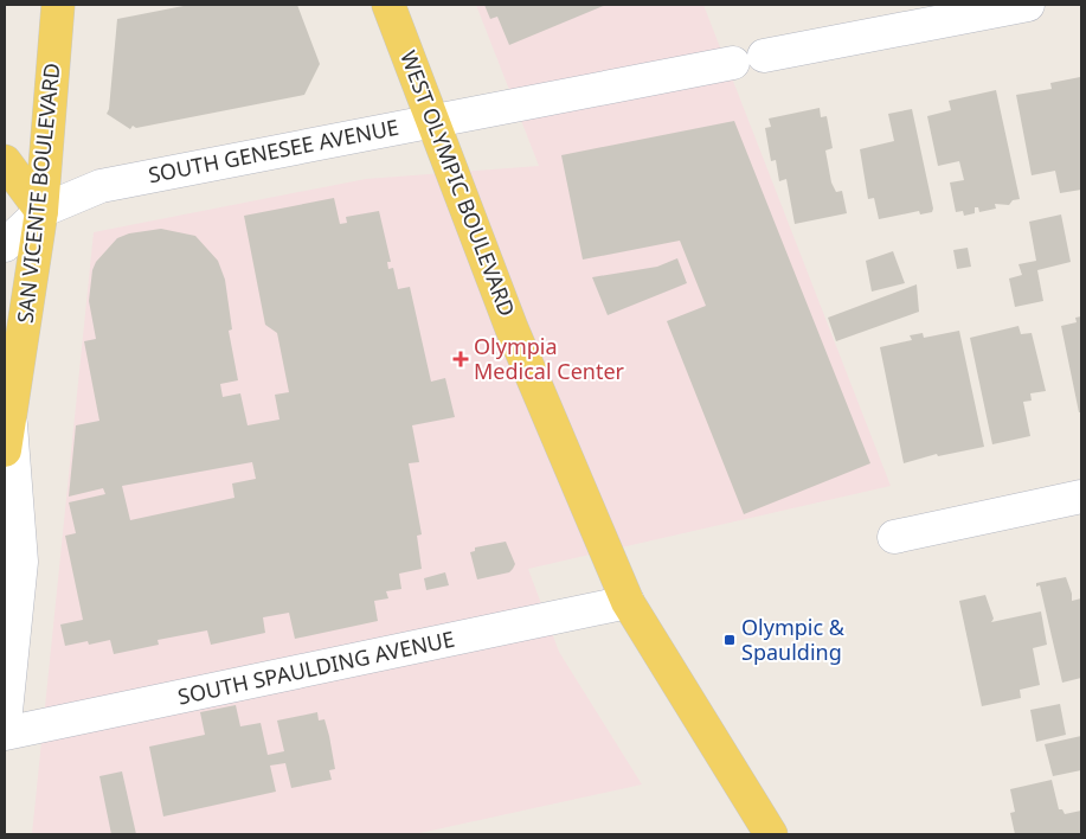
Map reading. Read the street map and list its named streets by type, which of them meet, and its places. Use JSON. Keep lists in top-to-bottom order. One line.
{"streets":{"main road":["WEST OLYMPIC BOULEVARD","SAN VICENTE BOULEVARD"],"street":["SOUTH GENESEE AVENUE","SOUTH SPAULDING AVENUE"]},"crossings":[["SOUTH GENESEE AVENUE","WEST OLYMPIC BOULEVARD"],["SOUTH GENESEE AVENUE","SAN VICENTE BOULEVARD"],["WEST OLYMPIC BOULEVARD","SOUTH SPAULDING AVENUE"]],"places":{"health":["Olympia Medical Center"],"transit":["Olympic & Spaulding"]}}
